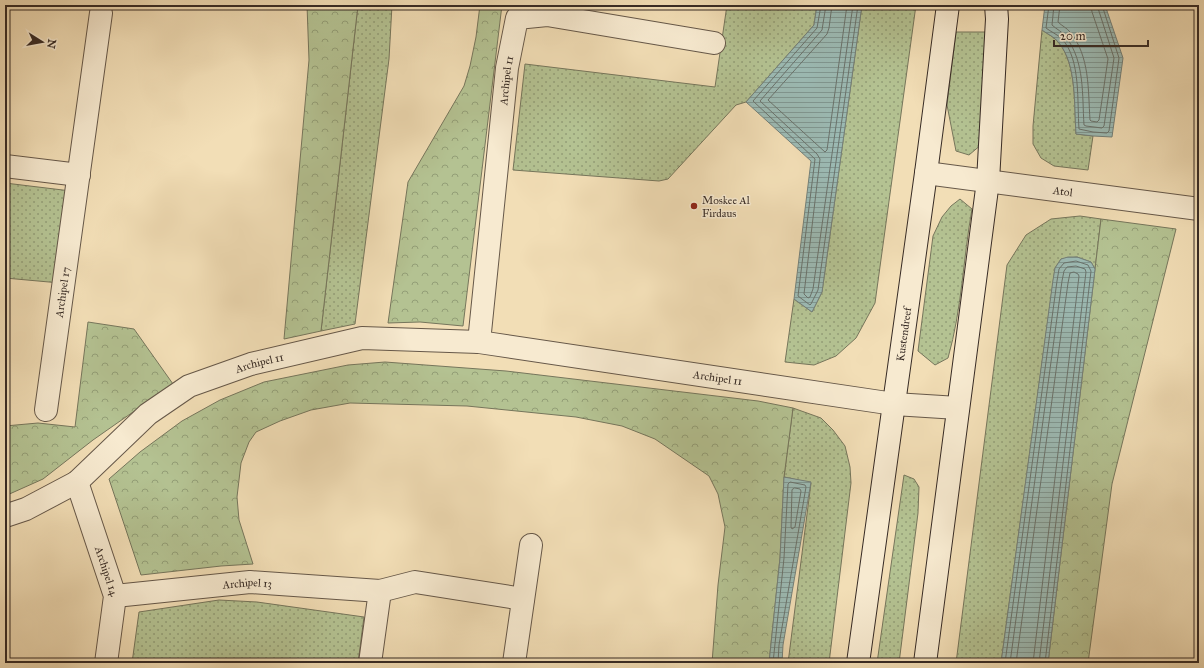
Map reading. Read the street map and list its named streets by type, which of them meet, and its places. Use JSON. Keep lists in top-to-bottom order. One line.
{"streets":{"street":["Archipel 11","Atol","Archipel 17","Kustendreef","Archipel 14","Archipel 13"]},"crossings":[["Archipel 11","Kustendreef"],["Archipel 11","Archipel 14"],["Atol","Kustendreef"],["Archipel 14","Archipel 13"]],"places":["Moskee Al Firdaus"],"scale_bar":"20 m","north":"right"}
